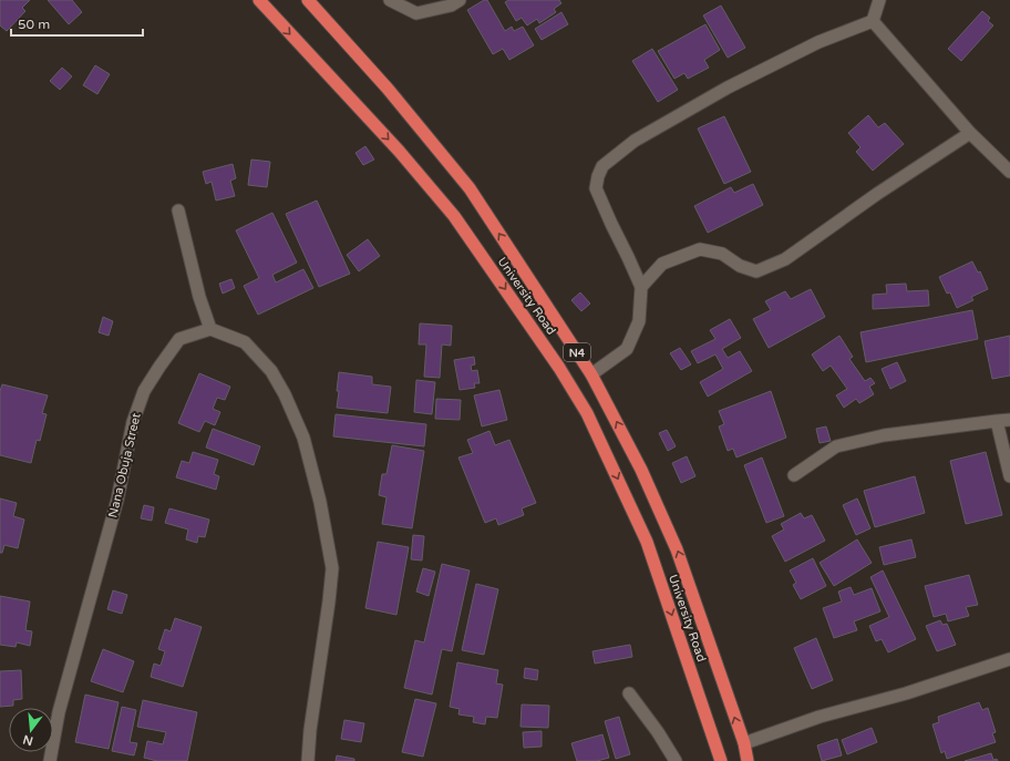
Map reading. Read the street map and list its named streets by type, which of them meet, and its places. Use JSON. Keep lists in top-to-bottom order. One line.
{"streets":{"highway":["University Road","N4"],"street":["Nana Obuja Street"]},"scale_bar":"50 m","north":"bottom"}
